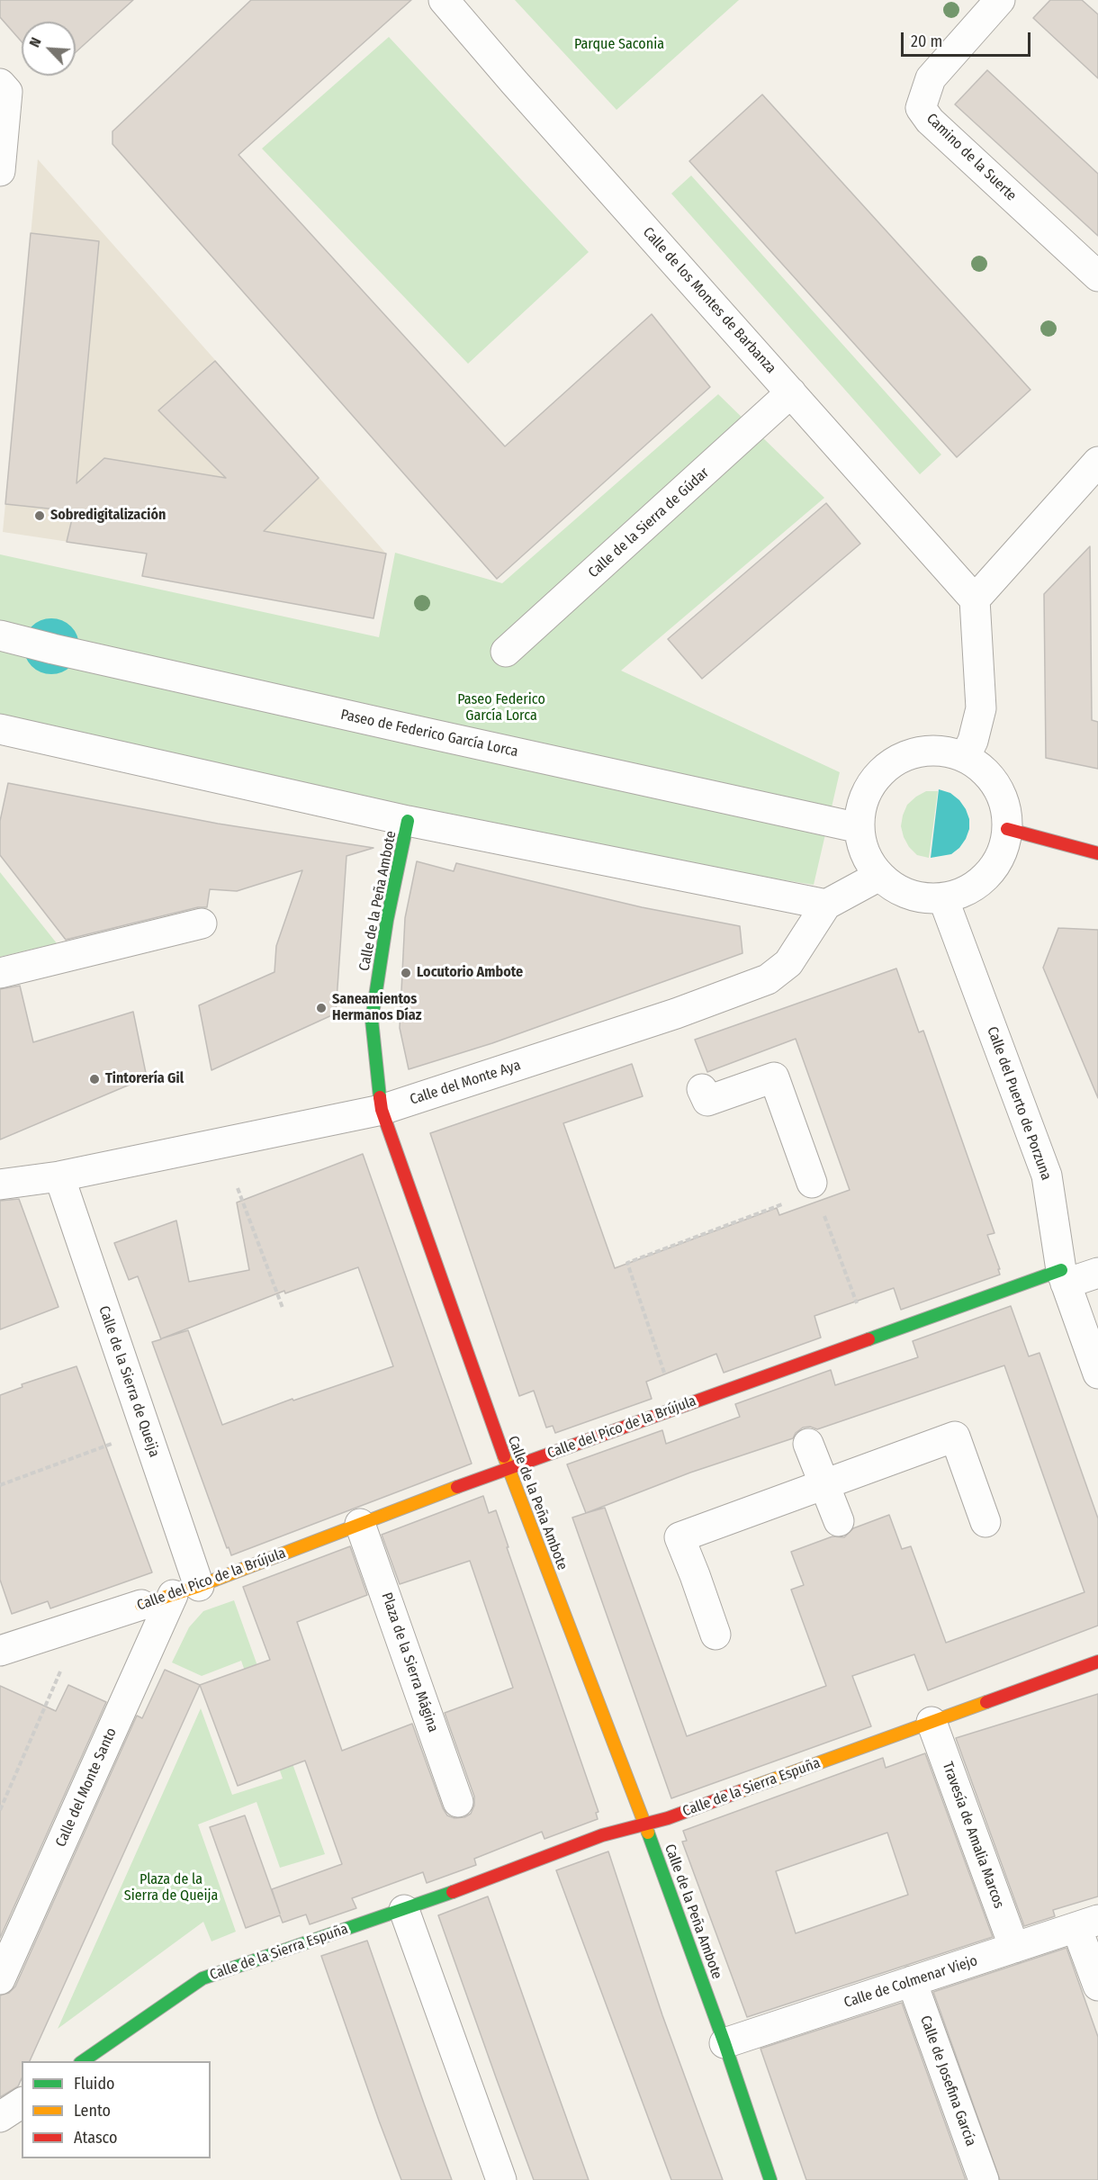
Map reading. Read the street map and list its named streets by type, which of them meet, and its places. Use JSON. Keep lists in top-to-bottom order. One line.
{"streets":{"street":["Camino de la Suerte","Calle de los Montes de Barbanza","Calle de la Sierra de Gúdar","Paseo de Federico García Lorca","Calle de la Peña Ambote","Calle del Monte Aya","Calle del Puerto de Porzuna","Calle de la Sierra de Queija","Calle del Pico de la Brújula","Plaza de la Sierra Mágina","Calle del Monte Santo","Calle de la Sierra Espuña","Travesía de Amalia Marcos","Calle de Colmenar Viejo","Calle de Josefina García"]},"crossings":[["Calle de los Montes de Barbanza","Calle de la Sierra de Gúdar"],["Paseo de Federico García Lorca","Calle del Monte Aya"],["Paseo de Federico García Lorca","Calle del Puerto de Porzuna"],["Calle de la Peña Ambote","Calle del Monte Aya"],["Calle de la Peña Ambote","Calle del Pico de la Brújula"],["Calle de la Peña Ambote","Calle de la Sierra Espuña"],["Calle de la Peña Ambote","Calle de Colmenar Viejo"],["Calle del Monte Aya","Calle del Puerto de Porzuna"],["Calle del Monte Aya","Calle de la Sierra de Queija"],["Calle del Puerto de Porzuna","Calle del Pico de la Brújula"],["Calle de la Sierra de Queija","Calle del Pico de la Brújula"],["Calle de la Sierra de Queija","Calle del Monte Santo"],["Calle del Pico de la Brújula","Plaza de la Sierra Mágina"],["Calle del Pico de la Brújula","Calle del Monte Santo"],["Calle de la Sierra Espuña","Travesía de Amalia Marcos"],["Travesía de Amalia Marcos","Calle de Colmenar Viejo"],["Calle de Colmenar Viejo","Calle de Josefina García"]],"parks":["Parque Saconia","Paseo Federico García Lorca","Plaza de la Sierra de Queija"],"places":["Sobredigitalización","Locutorio Ambote","Saneamientos Hermanos Díaz","Tintorería Gil"],"legend":["Fluido","Lento","Atasco"],"scale_bar":"20 m","north":"top left"}
